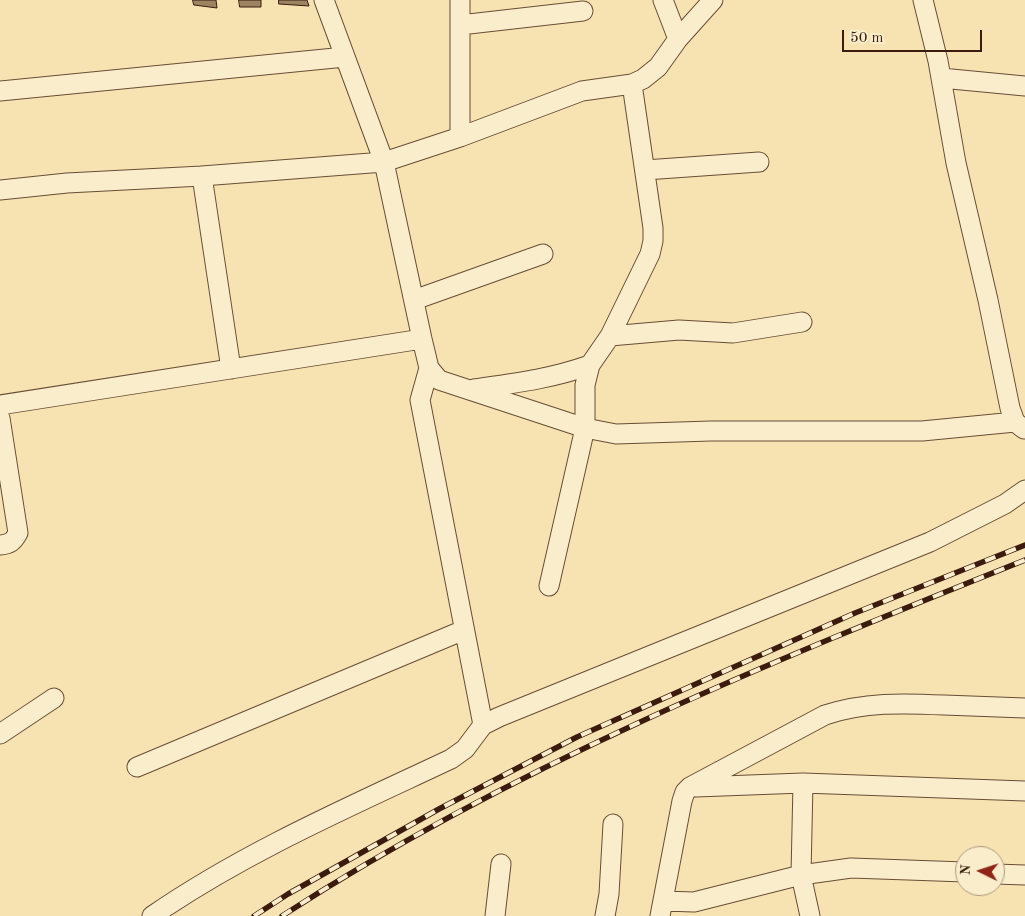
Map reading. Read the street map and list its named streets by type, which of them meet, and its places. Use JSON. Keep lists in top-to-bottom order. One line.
{"scale_bar":"50 m","north":"left"}
